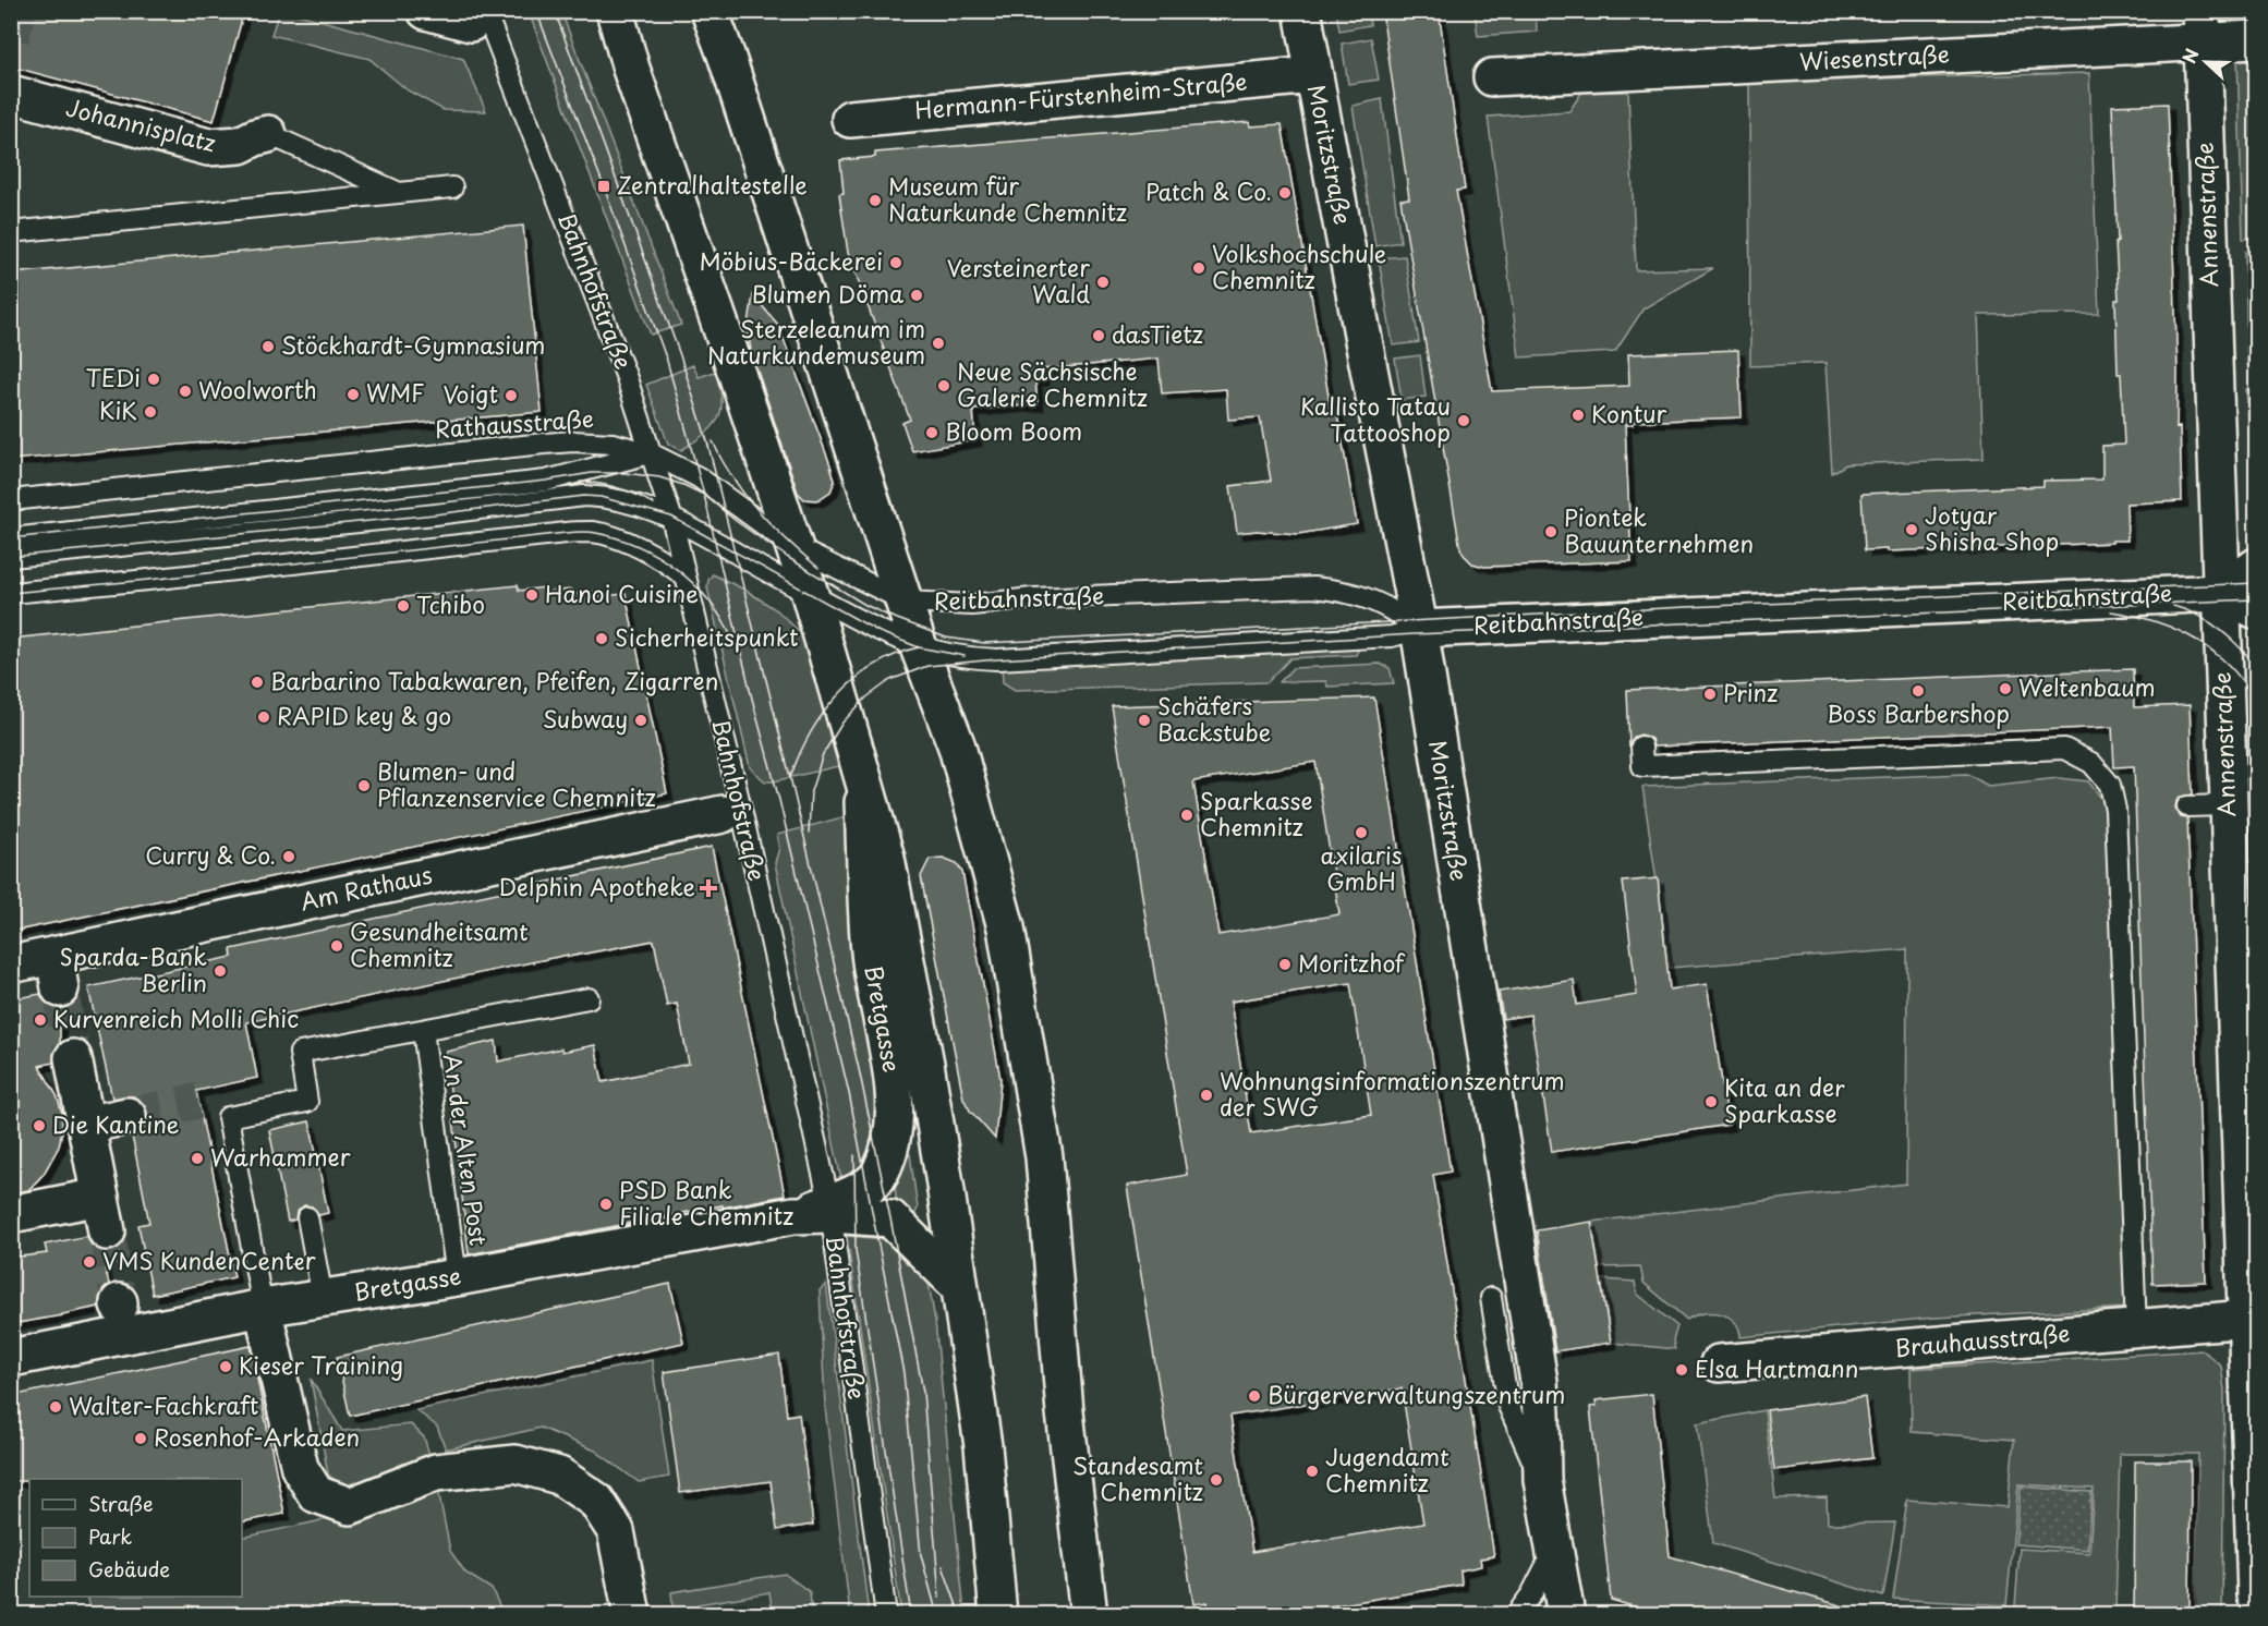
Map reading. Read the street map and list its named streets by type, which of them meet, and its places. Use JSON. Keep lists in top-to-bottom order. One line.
{"streets":{"street":["Wiesenstraße","Hermann-Fürstenheim-Straße","Johannisplatz","Moritzstraße","Annenstraße","Reitbahnstraße","Am Rathaus","Bretgasse","Brauhausstraße"],"lane":["Bahnhofstraße","Rathausstraße","An der Alten Post"]},"crossings":[["Wiesenstraße","Annenstraße"],["Hermann-Fürstenheim-Straße","Moritzstraße"],["Moritzstraße","Reitbahnstraße"],["Annenstraße","Reitbahnstraße"],["Annenstraße","Brauhausstraße"],["Bahnhofstraße","Rathausstraße"],["Bahnhofstraße","Bretgasse"],["Bretgasse","An der Alten Post"]],"places":{"transit":["Zentralhaltestelle"],"other":["Patch & Co.","Museum für Naturkunde Chemnitz","Möbius-Bäckerei","Volkshochschule Chemnitz","Versteinerter Wald","Blumen Döma","dasTietz","Sterzeleanum im Naturkundemuseum","Stöckhardt-Gymnasium","TEDi","Neue Sächsische Galerie Chemnitz","Woolworth","WMF","Voigt","KiK","Kontur","Kallisto Tatau Tattooshop","Bloom Boom","Jotyar Shisha Shop","Piontek Bauunternehmen","Hanoi Cuisine","Tchibo","Sicherheitspunkt","Barbarino Tabakwaren, Pfeifen, Zigarren","Weltenbaum","Boss Barbershop","Prinz","RAPID key & go","Subway","Schäfers Backstube","Blumen- und Pflanzenservice Chemnitz","Sparkasse Chemnitz","axilaris GmbH","Curry & Co.","Gesundheitsamt Chemnitz","Moritzhof","Sparda-Bank Berlin","Kurvenreich Molli Chic","Wohnungsinformationszentrum der SWG","Kita an der Sparkasse","Die Kantine","Warhammer","PSD Bank Filiale Chemnitz","VMS KundenCenter","Kieser Training","Elsa Hartmann","Bürgerverwaltungszentrum","Walter-Fachkraft","Rosenhof-Arkaden","Jugendamt Chemnitz","Standesamt Chemnitz"],"health":["Delphin Apotheke"]},"legend":["Straße","Park","Gebäude"],"north":"left"}
